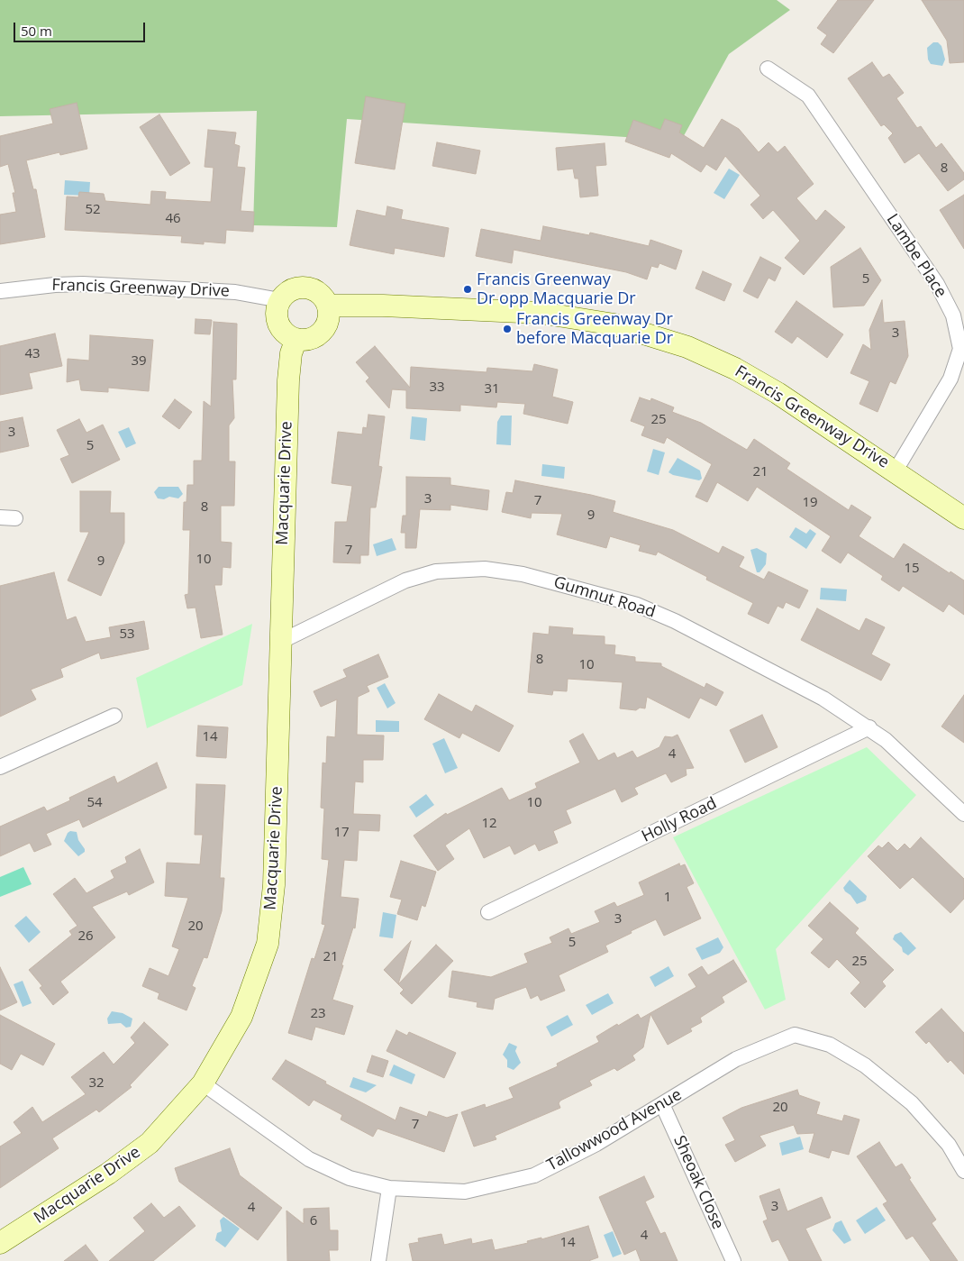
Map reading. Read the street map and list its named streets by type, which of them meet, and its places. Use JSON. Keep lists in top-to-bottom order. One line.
{"streets":{"main road":["Francis Greenway Drive","Macquarie Drive"],"street":["Lambe Place","Gumnut Road","Holly Road","Tallowwood Avenue","Sheoak Close"]},"crossings":[["Lambe Place","Francis Greenway Drive"],["Francis Greenway Drive","Macquarie Drive"],["Macquarie Drive","Gumnut Road"],["Macquarie Drive","Tallowwood Avenue"],["Gumnut Road","Holly Road"],["Tallowwood Avenue","Sheoak Close"]],"places":["Francis Greenway Dr opp Macquarie Dr","Francis Greenway Dr before Macquarie Dr"],"house_numbers":["8","52","46","5","3","43","39","33","31","25","3","5","21","3","7","19","8","9","7","10","9","15","53","8","10","14","4","54","10","12","17","1","3","20","26","5","21","25","23","32","20","7","3","4","6","4","14"],"scale_bar":"50 m"}
